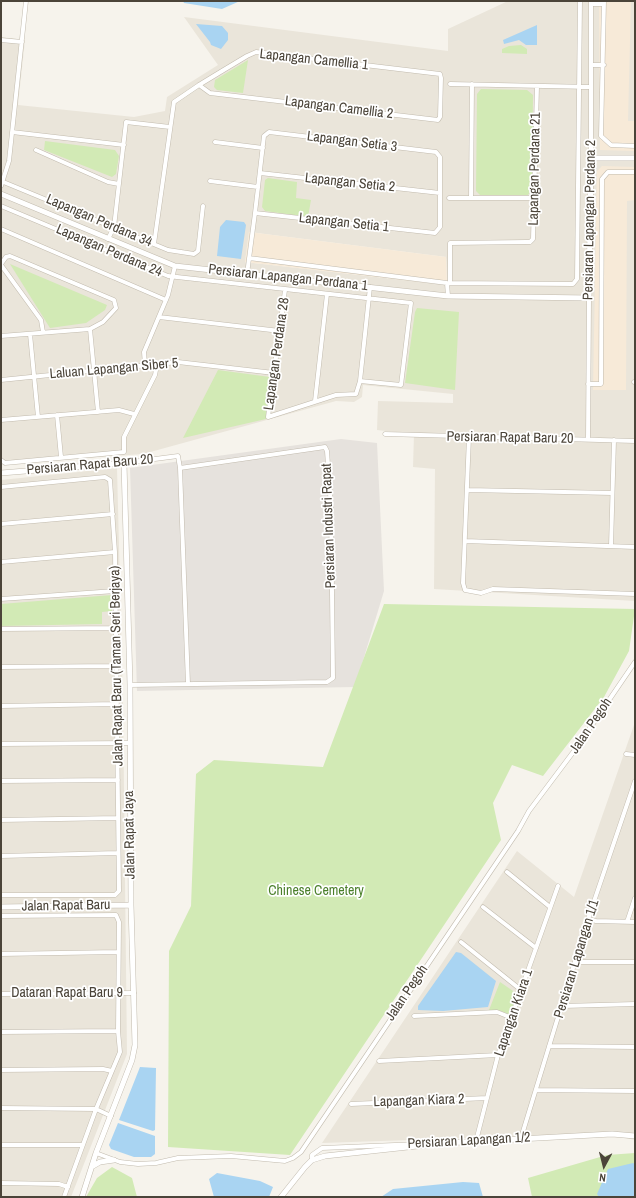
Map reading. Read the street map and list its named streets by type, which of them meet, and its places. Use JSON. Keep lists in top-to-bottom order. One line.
{"streets":{"street":["Lapangan Camellia 1","Lapangan Camellia 2","Lapangan Setia 3","Lapangan Perdana 21","Lapangan Setia 2","Persiaran Lapangan Perdana 2","Lapangan Perdana 34","Lapangan Setia 1","Lapangan Perdana 24","Persiaran Lapangan Perdana 1","Lapangan Perdana 28","Laluan Lapangan Siber 5","Persiaran Rapat Baru 20","Persiaran Industri Rapat","Jalan Rapat Baru (Taman Seri Berjaya)","Jalan Pegoh","Jalan Rapat Jaya","Jalan Rapat Baru","Persiaran Lapangan 1/1","Dataran Rapat Baru 9","Lapangan Kiara 1","Lapangan Kiara 2","Persiaran Lapangan 1/2"]},"crossings":[["Lapangan Camellia 1","Lapangan Camellia 2"],["Lapangan Camellia 1","Lapangan Perdana 34"],["Lapangan Setia 3","Lapangan Setia 2"],["Lapangan Setia 3","Lapangan Setia 1"],["Lapangan Setia 2","Lapangan Setia 1"],["Persiaran Lapangan Perdana 2","Persiaran Lapangan Perdana 1"],["Persiaran Lapangan Perdana 2","Persiaran Rapat Baru 20"],["Lapangan Perdana 24","Lapangan Perdana 28"],["Lapangan Perdana 28","Laluan Lapangan Siber 5"],["Persiaran Rapat Baru 20","Persiaran Industri Rapat"],["Persiaran Rapat Baru 20","Jalan Rapat Jaya"],["Persiaran Industri Rapat","Jalan Rapat Jaya"],["Jalan Pegoh","Jalan Rapat Jaya"],["Jalan Rapat Jaya","Jalan Rapat Baru"],["Jalan Rapat Jaya","Dataran Rapat Baru 9"],["Persiaran Lapangan 1/1","Persiaran Lapangan 1/2"],["Lapangan Kiara 1","Lapangan Kiara 2"],["Lapangan Kiara 1","Persiaran Lapangan 1/2"]],"parks":["Chinese Cemetery"],"north":"bottom"}
